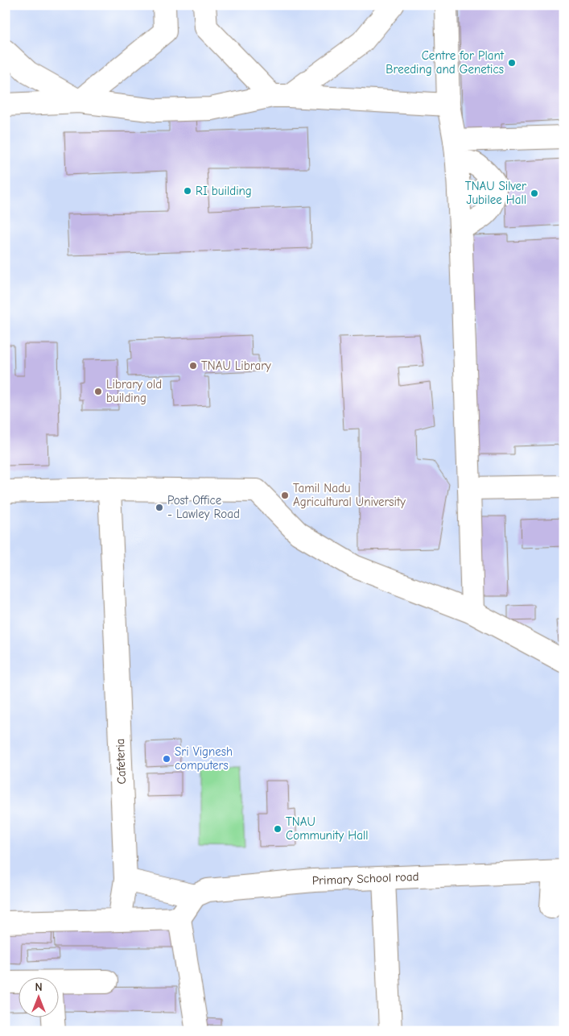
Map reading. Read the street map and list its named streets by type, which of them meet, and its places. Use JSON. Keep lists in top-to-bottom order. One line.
{"streets":{"street":["Cafeteria","Primary School road"]},"places":["Centre for Plant Breeding and Genetics","RI building","TNAU Silver Jubilee Hall","TNAU Library","Library old building","Tamil Nadu Agricultural University","Post Office - Lawley Road","Sri Vignesh computers","TNAU Community Hall"],"north":"top"}
